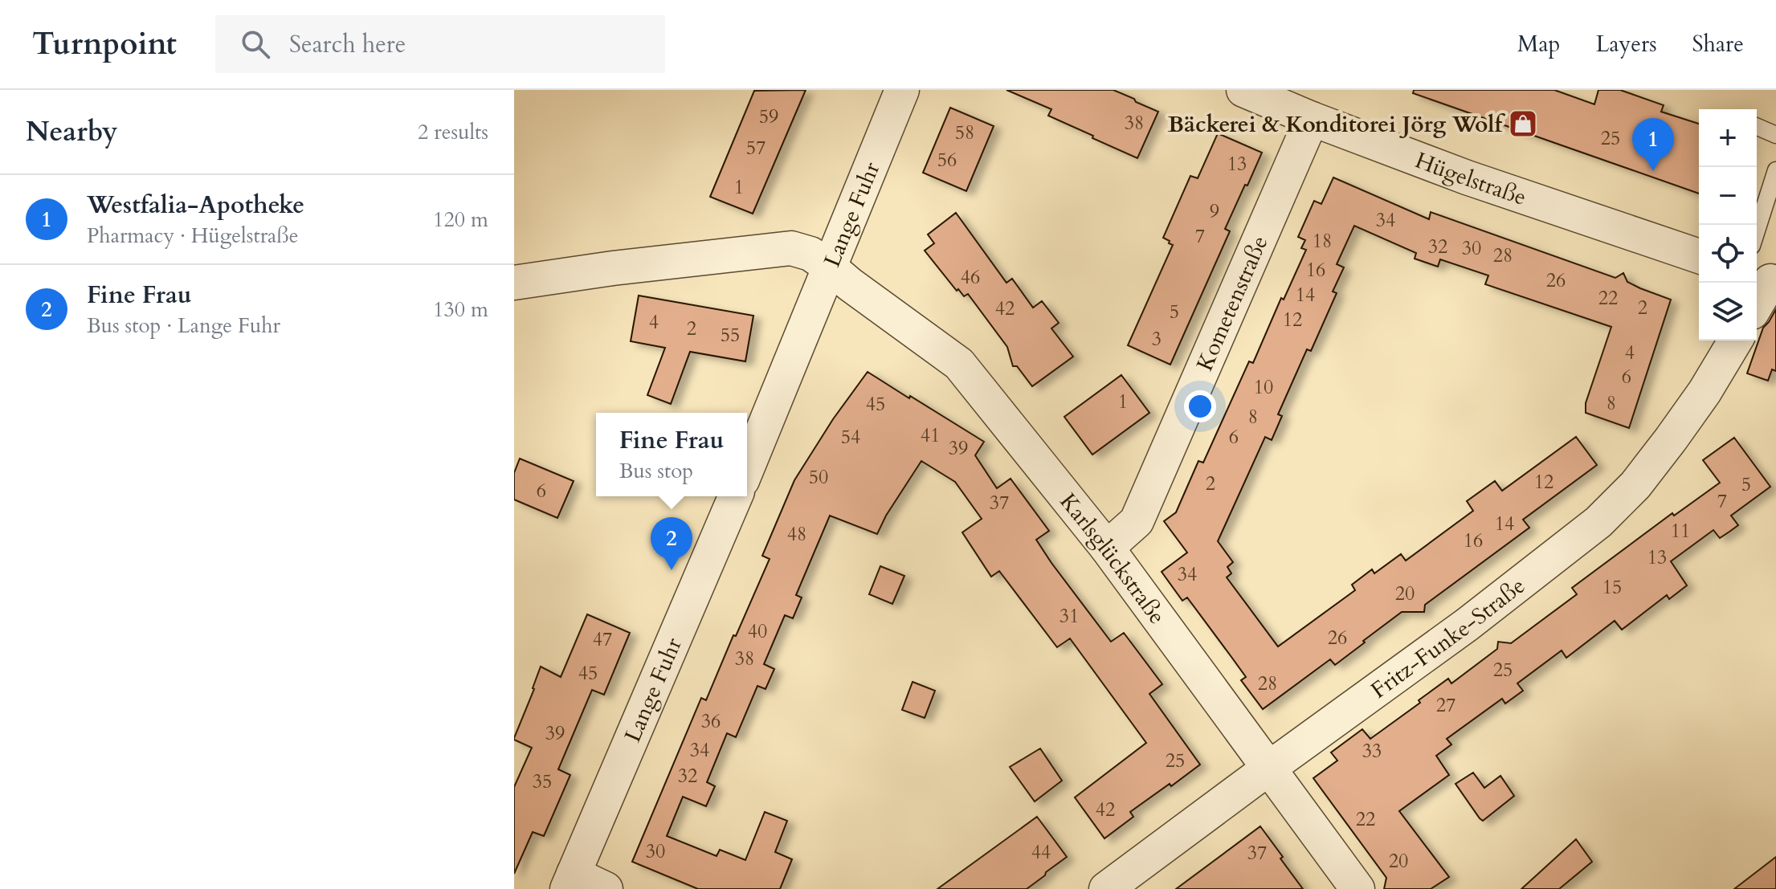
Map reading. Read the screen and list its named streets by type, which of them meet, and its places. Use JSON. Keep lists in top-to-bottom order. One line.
{"streets":{"street":["Hügelstraße","Lange Fuhr","Kometenstraße","Karlsglückstraße","Fritz-Funke-Straße"]},"crossings":[["Hügelstraße","Kometenstraße"],["Lange Fuhr","Karlsglückstraße"],["Kometenstraße","Karlsglückstraße"],["Karlsglückstraße","Fritz-Funke-Straße"]],"places":{"shop":["Bäckerei & Konditorei Jörg Wolf"]},"house_numbers":["59","38","58","25","57","56","13","1","9","34","7","18","32","30","28","16","46","26","14","22","2","42","5","12","4","2","55","3","4","6","10","1","8","45","8","41","54","6","39","50","12","2","5","6","7","37","14","11","48","16","13","34","15","20","31","40","26","47","38","25","45","28","27","36","39","34","33","25","32","35","42","22","30","44","37","20"],"page":{"header":"Turnpoint","search":"Search here","nav":["Map","Layers","Share"],"heading":["Nearby","2 results"],"map_buttons":["+","−"],"pins":["1","2"],"list":[{"mark":"1","name":"Westfalia-Apotheke","note":"Pharmacy · Hügelstraße","value":"120 m"},{"mark":"2","name":"Fine Frau","note":"Bus stop · Lange Fuhr","value":"130 m"}],"popup":["Fine Frau","Bus stop"]}}
